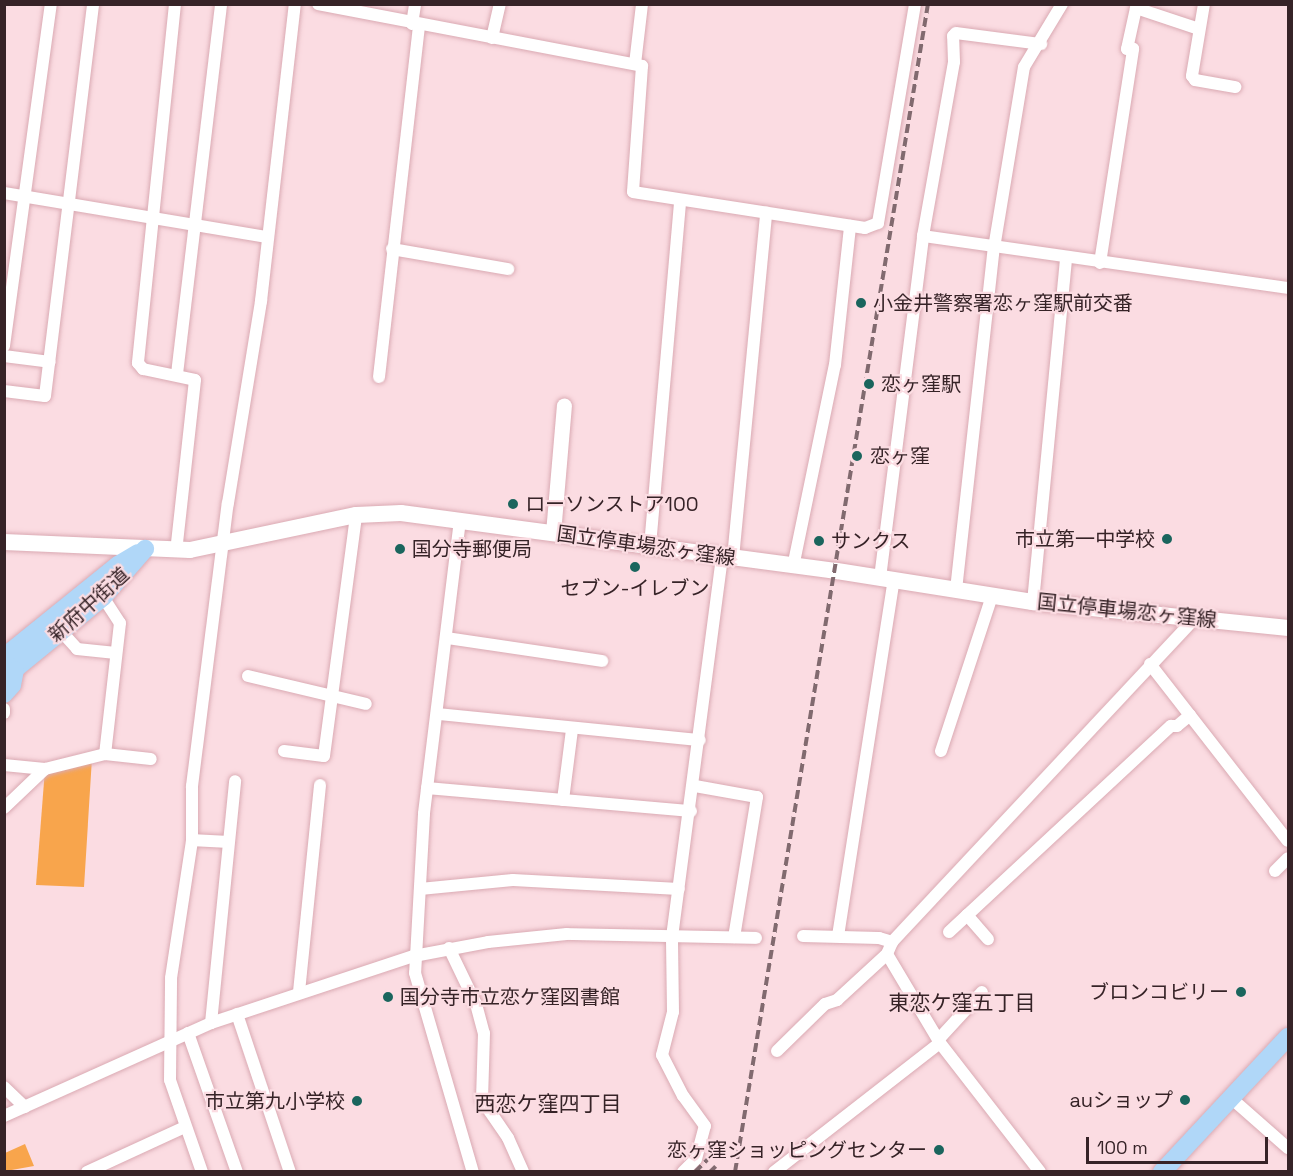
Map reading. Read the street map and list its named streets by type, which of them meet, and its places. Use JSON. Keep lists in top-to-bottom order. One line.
{"streets":{"main road":["国立停車場恋ヶ窪線","新府中街道"]},"crossings":[["国立停車場恋ヶ窪線","新府中街道"]],"districts":["東恋ケ窪五丁目","西恋ケ窪四丁目"],"places":["小金井警察署恋ヶ窪駅前交番","恋ヶ窪駅","恋ヶ窪","ローソンストア100","市立第一中学校","サンクス","国分寺郵便局","セブン-イレブン","ブロンコビリー","国分寺市立恋ケ窪図書館","auショップ","市立第九小学校","恋ヶ窪ショッピングセンター"],"scale_bar":"100 m"}
